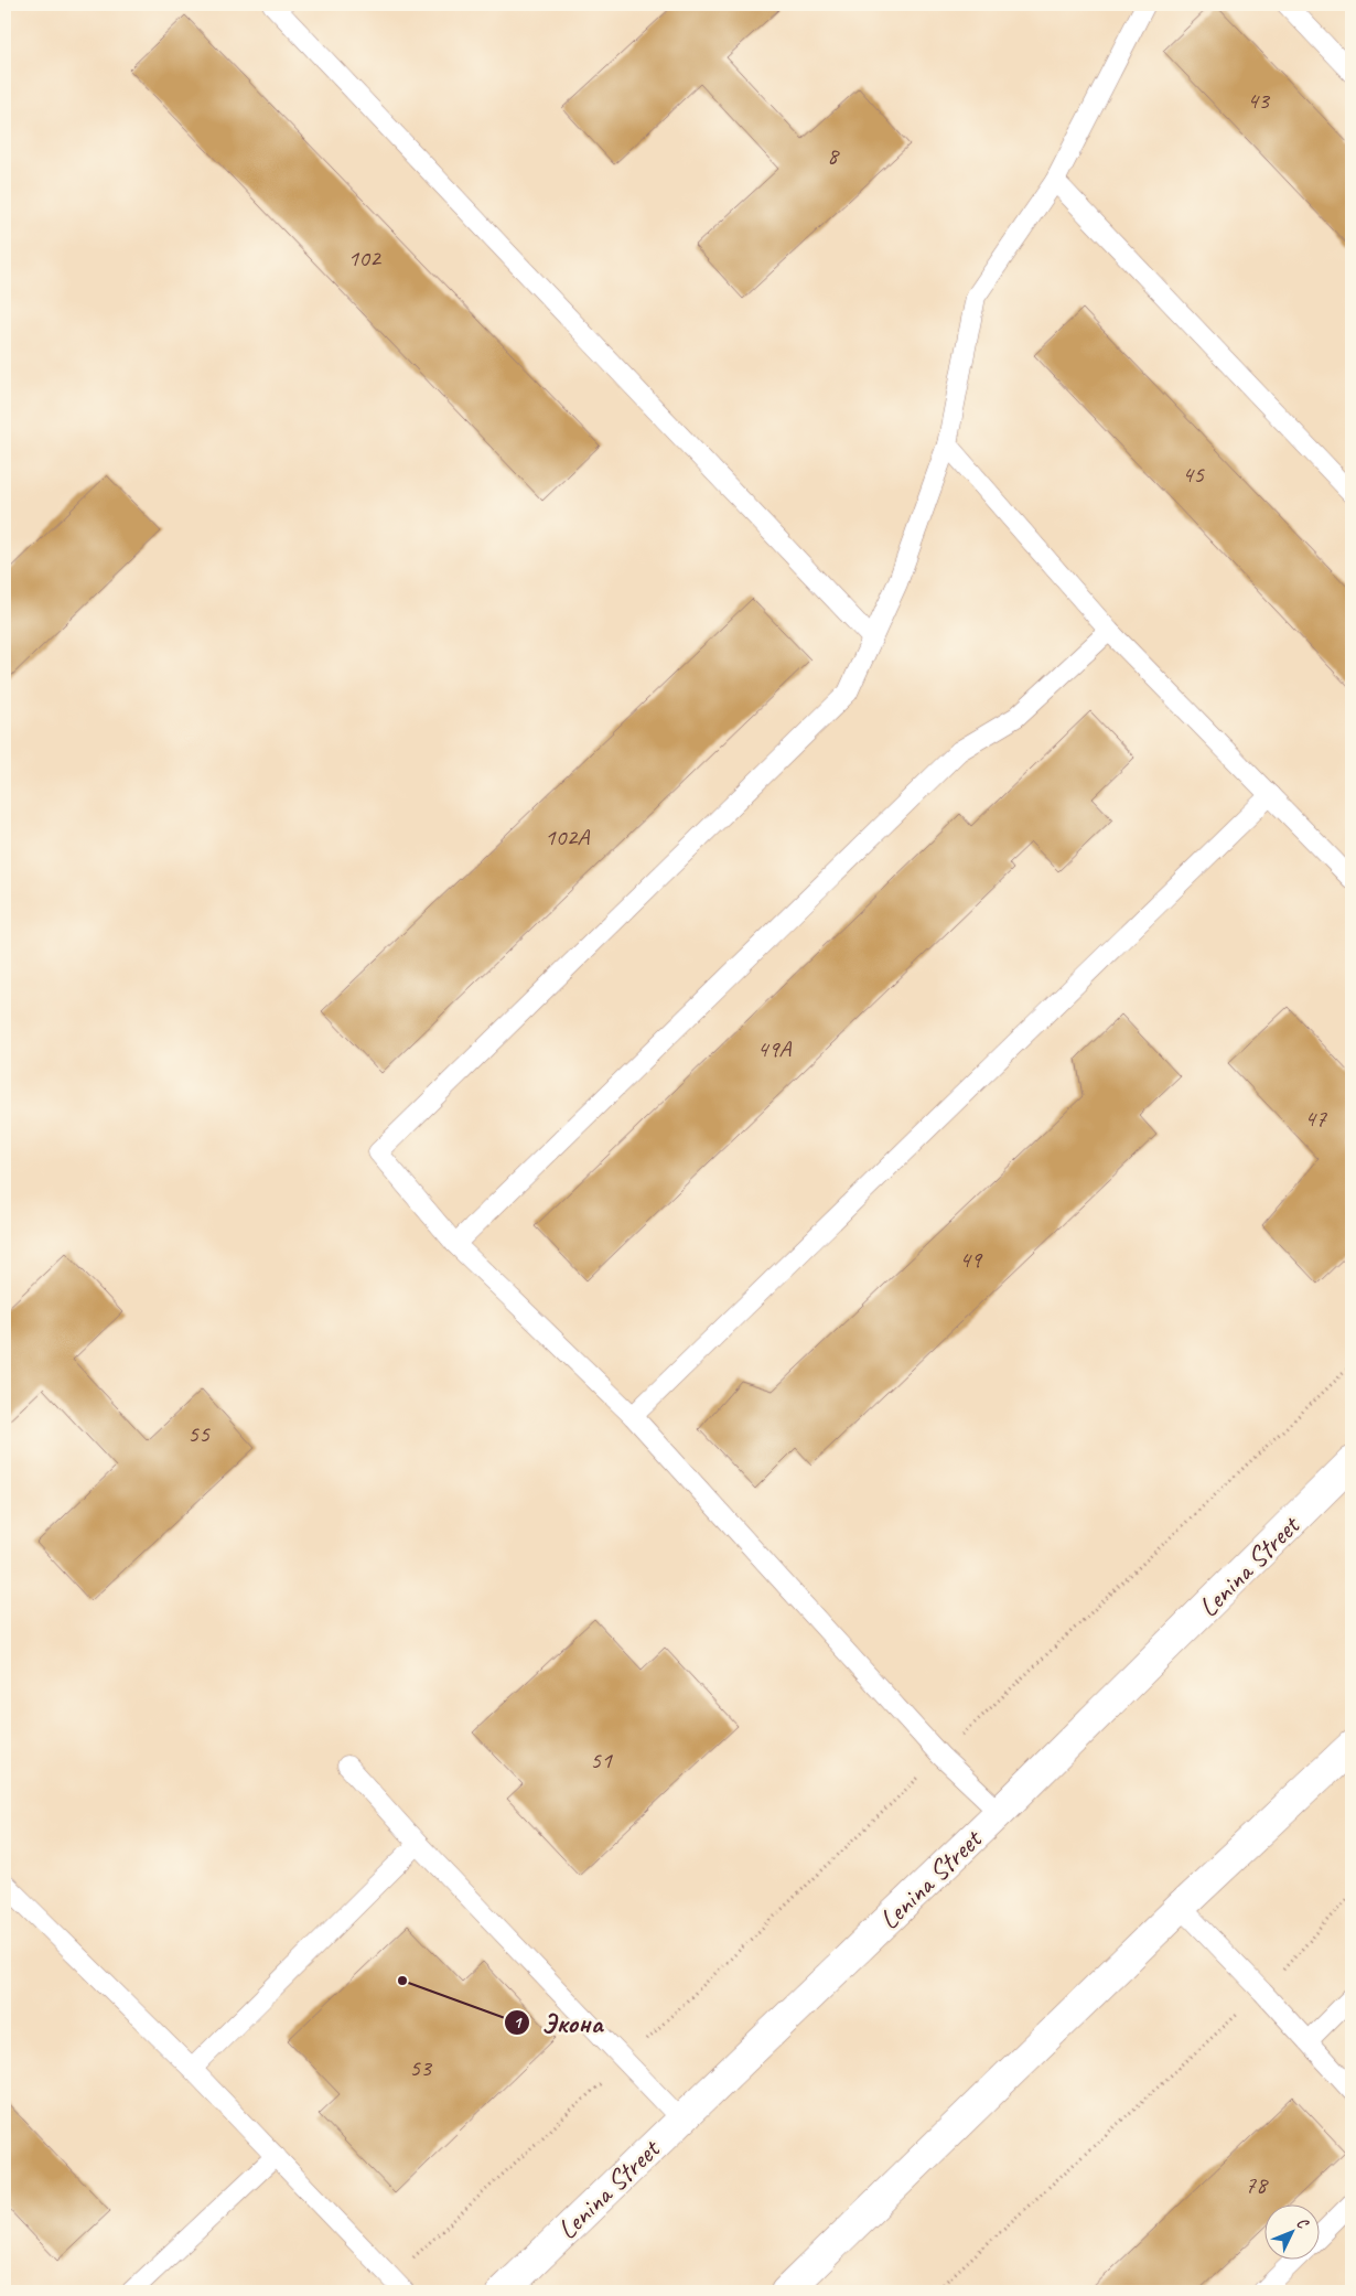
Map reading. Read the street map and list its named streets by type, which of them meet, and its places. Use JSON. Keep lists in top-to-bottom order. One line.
{"streets":{"street":["Lenina Street"]},"places":["Экона"],"house_numbers":["43","8","102","45","102А","49А","47","49","55","51","53","78"],"north":"top right"}
